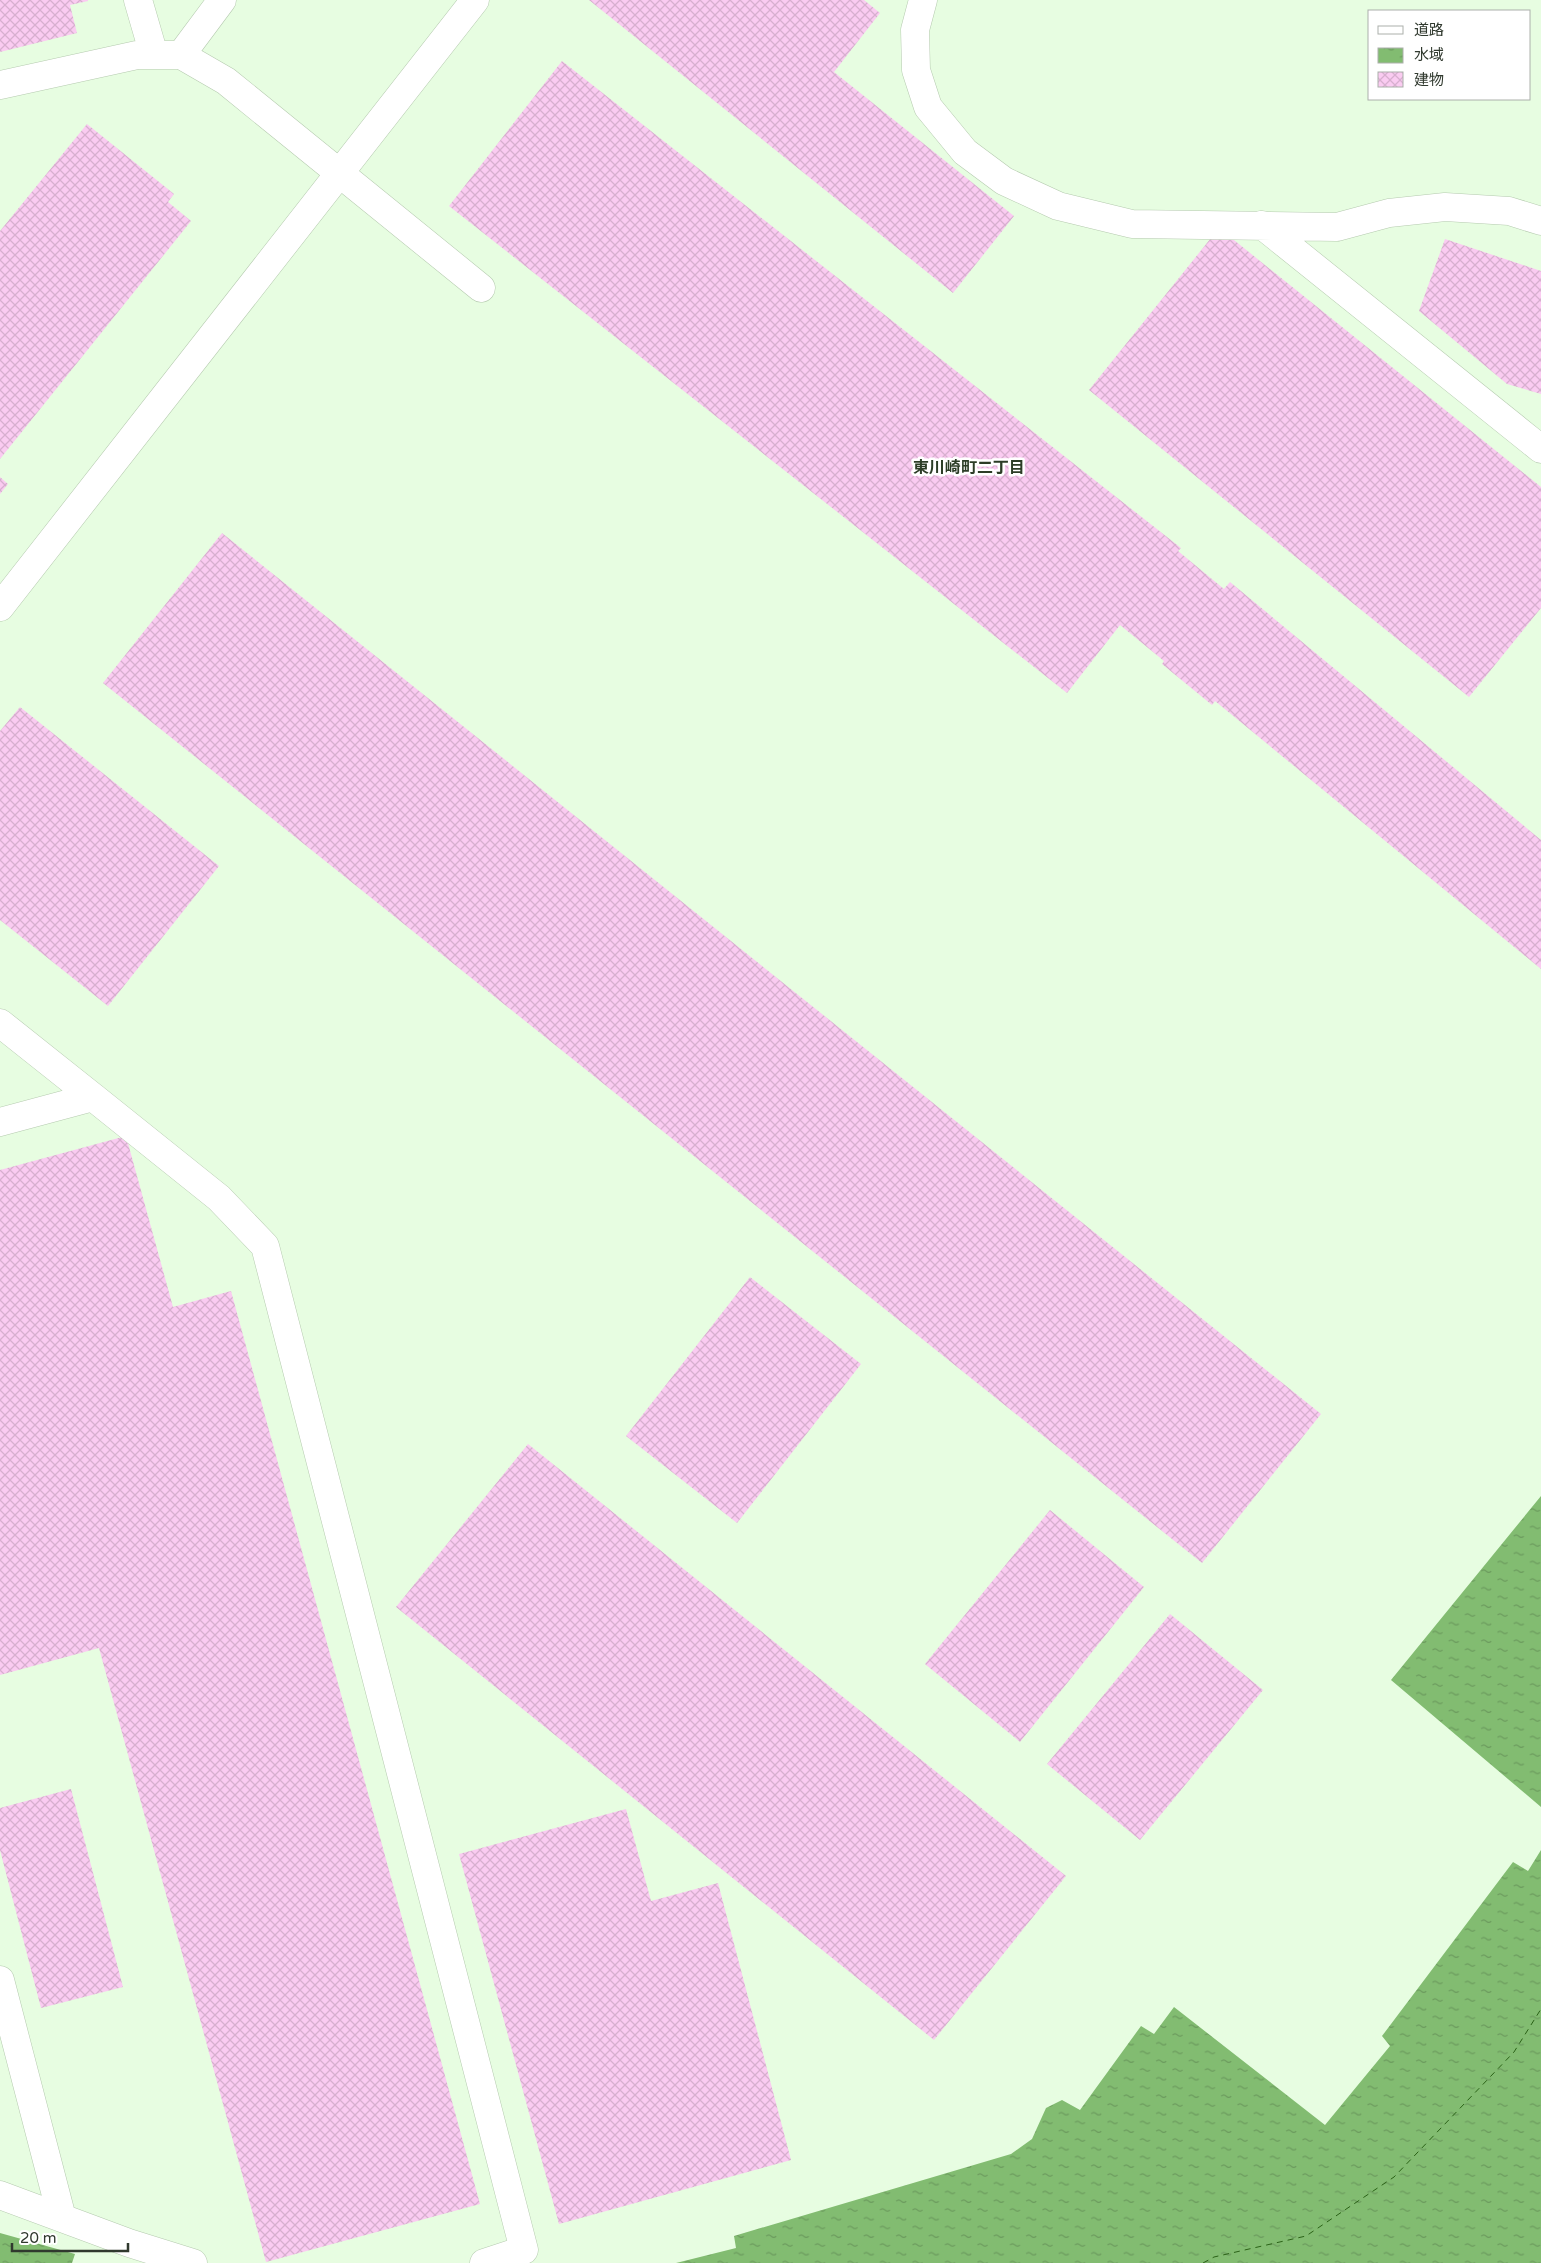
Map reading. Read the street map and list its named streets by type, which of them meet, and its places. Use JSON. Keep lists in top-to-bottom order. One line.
{"districts":["東川崎町二丁目"],"legend":["道路","水域","建物"],"scale_bar":"20 m"}
